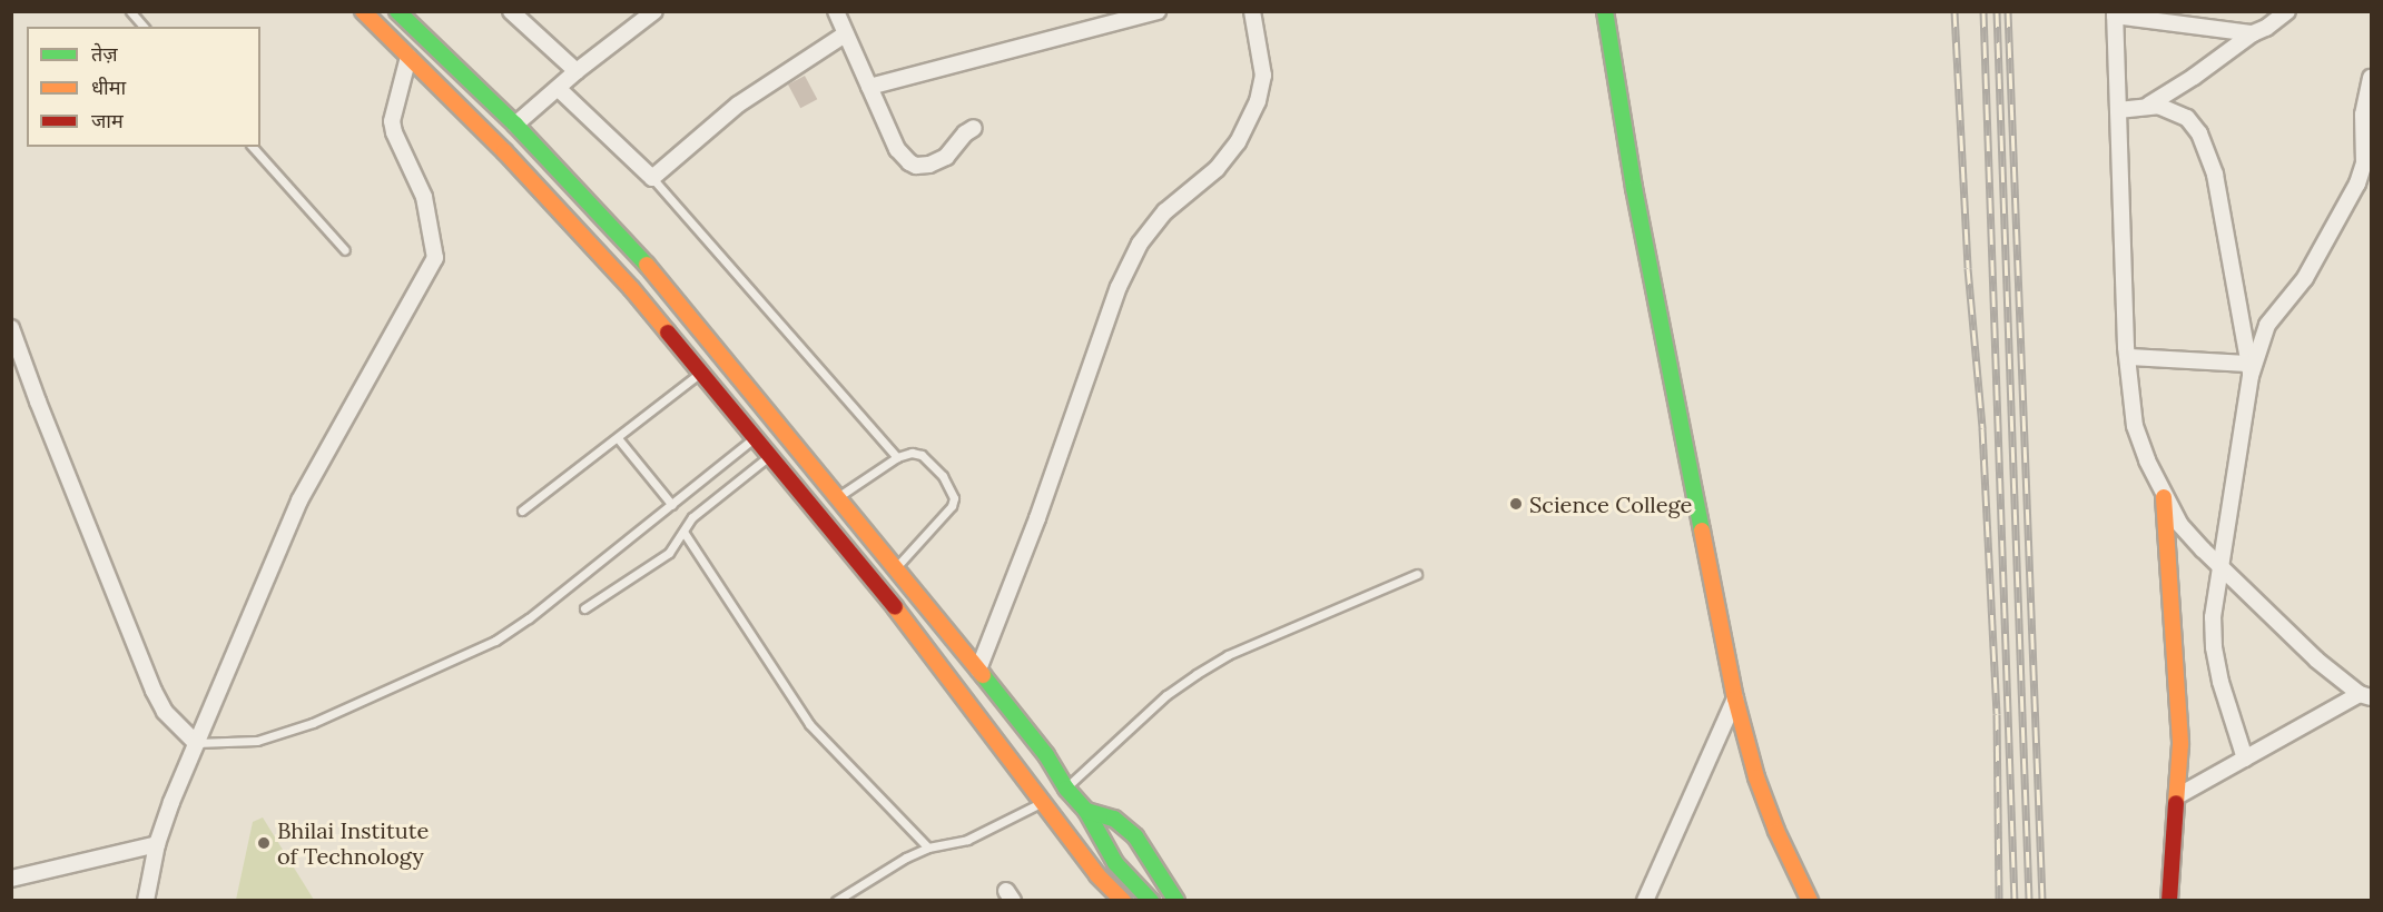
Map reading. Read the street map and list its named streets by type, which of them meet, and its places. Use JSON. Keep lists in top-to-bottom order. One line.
{"places":["Science College","Bhilai Institute of Technology"],"legend":["तेज़","धीमा","जाम"]}
